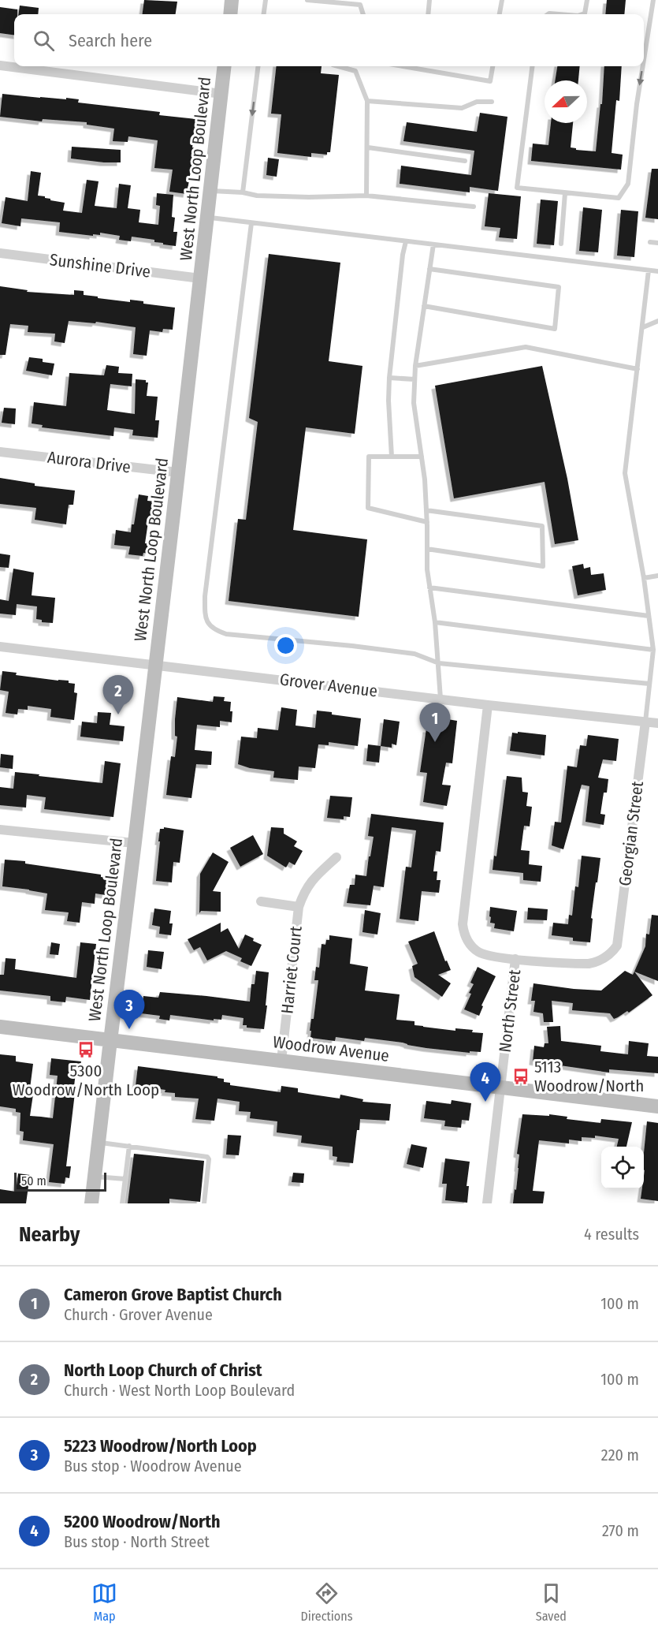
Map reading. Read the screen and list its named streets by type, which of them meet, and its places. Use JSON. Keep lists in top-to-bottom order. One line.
{"streets":{"street":["West North Loop Boulevard","Sunshine Drive","Aurora Drive","Grover Avenue","Georgian Street","Harriet Court","North Street","Woodrow Avenue"]},"crossings":[["West North Loop Boulevard","Sunshine Drive"],["West North Loop Boulevard","Aurora Drive"],["West North Loop Boulevard","Grover Avenue"],["West North Loop Boulevard","Woodrow Avenue"],["Grover Avenue","Georgian Street"],["Georgian Street","North Street"],["Harriet Court","Woodrow Avenue"],["North Street","Woodrow Avenue"]],"places":{"bus stop":["5300 Woodrow/North Loop","5113 Woodrow/North"]},"scale_bar":"50 m","north":"left","page":{"search":"Search here","pins":["2","1","3","4"],"scale":"50 m","heading":["Nearby","4 results"],"list":[{"mark":"1","name":"Cameron Grove Baptist Church","note":"Church · Grover Avenue","value":"100 m"},{"mark":"2","name":"North Loop Church of Christ","note":"Church · West North Loop Boulevard","value":"100 m"},{"mark":"3","name":"5223 Woodrow/North Loop","note":"Bus stop · Woodrow Avenue","value":"220 m"},{"mark":"4","name":"5200 Woodrow/North","note":"Bus stop · North Street","value":"270 m"}],"nav":["Map","Directions","Saved"]}}
